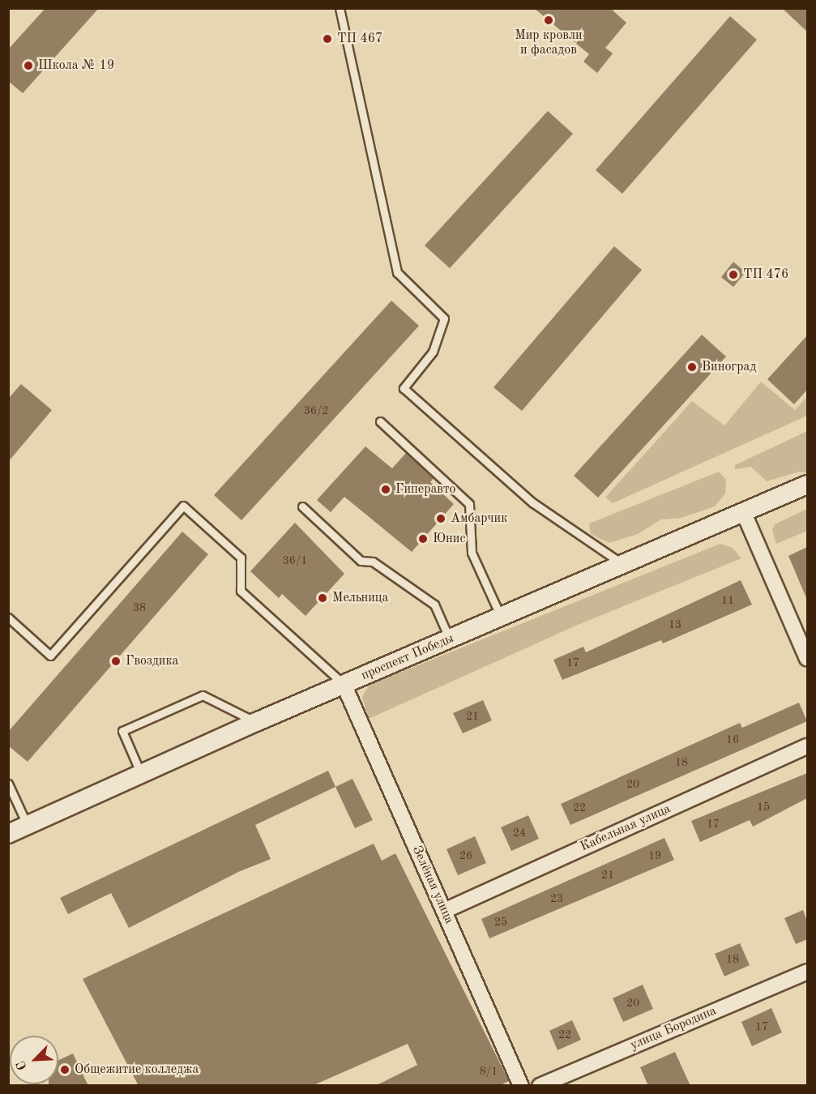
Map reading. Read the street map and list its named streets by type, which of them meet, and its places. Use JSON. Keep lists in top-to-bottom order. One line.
{"streets":{"street":["проспект Победы","Кабельная улица","Зелёная улица","улица Бородина"]},"crossings":[["проспект Победы","Зелёная улица"],["Кабельная улица","Зелёная улица"]],"places":["Мир кровли и фасадов","ТП 467","Школа № 19","ТП 476","Виноград","Гиперавто","Амбарчик","Юнис","Мельница","Гвоздика","Общежитие колледжа"],"house_numbers":["36/2","36/1","11","38","13","17","21","16","18","20","15","22","17","24","26","19","21","23","25","18","20","17","22","8/1"],"north":"bottom left"}
